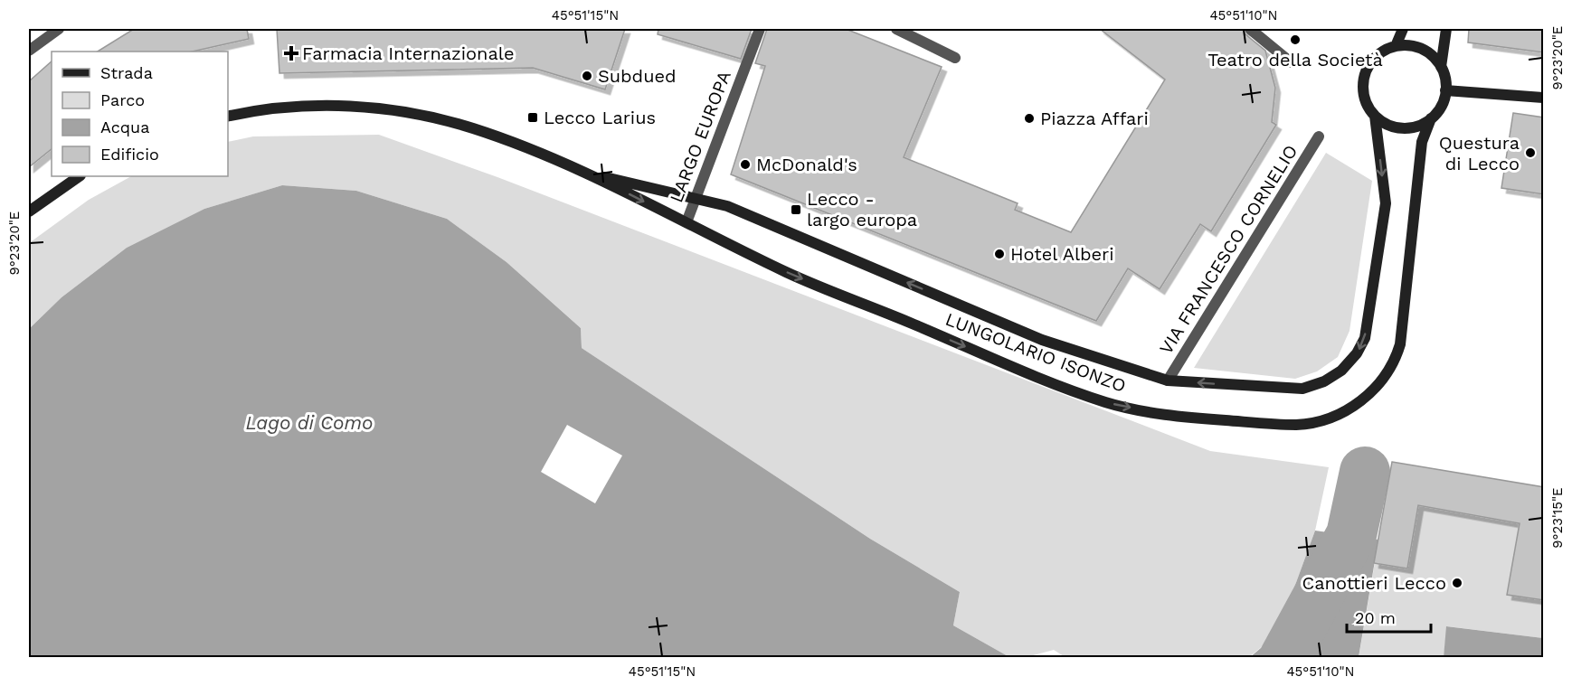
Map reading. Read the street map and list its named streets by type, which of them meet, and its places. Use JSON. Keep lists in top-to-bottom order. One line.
{"streets":{"main road":["LUNGOLARIO ISONZO"],"street":["LARGO EUROPA","VIA FRANCESCO CORNELIO"]},"crossings":[["LARGO EUROPA","LUNGOLARIO ISONZO"],["VIA FRANCESCO CORNELIO","LUNGOLARIO ISONZO"]],"water":["Lago di Como"],"places":{"other":["Teatro della Società","Subdued","Piazza Affari","Questura di Lecco","McDonald's","Hotel Alberi","Canottieri Lecco"],"health":["Farmacia Internazionale"],"transit":["Lecco Larius","Lecco - largo europa"]},"legend":["Strada","Parco","Acqua","Edificio"],"scale_bar":"20 m","coordinates":["45°51'15\"N","45°51'10\"N","9°23'20\"E","9°23'15\"E"]}
